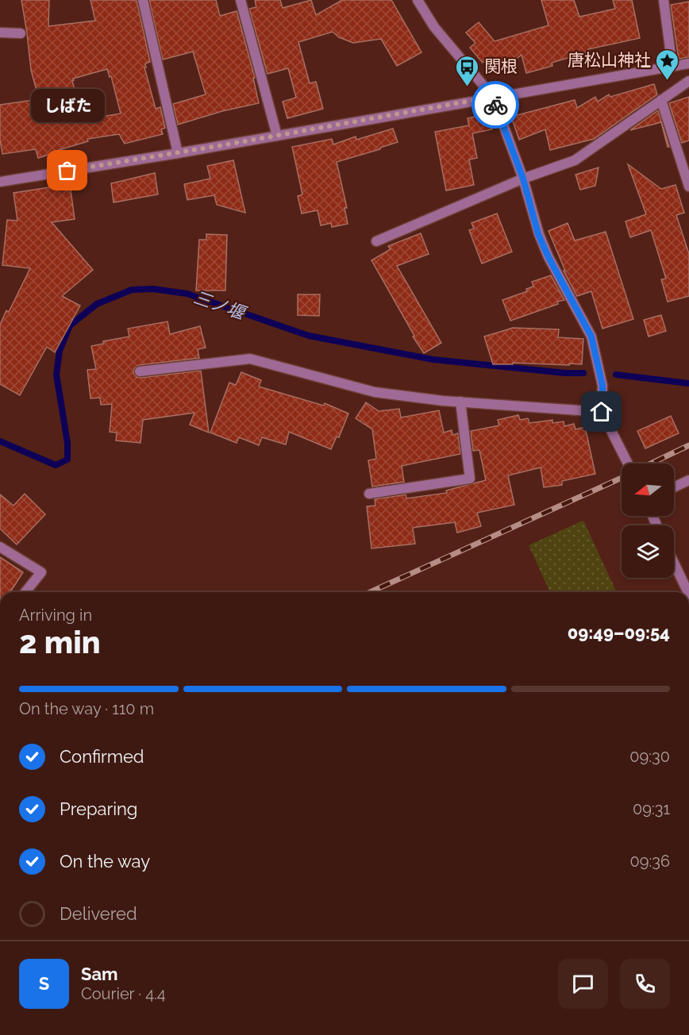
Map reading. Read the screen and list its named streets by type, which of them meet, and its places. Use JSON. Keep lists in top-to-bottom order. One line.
{"water":["三ノ堰"],"places":{"place":["唐松山神社"],"bus stop":["関根"],"other":["しばた"]},"north":"left","page":{"bubble":"しばた","heading":["2 min","Arriving in","09:49–09:54"],"panel":["Sam","Courier · 4.4"],"bar":"On the way · 110 m","list":[["Confirmed","09:30"],["Preparing","09:31"],["On the way","09:36"],"Delivered"],"round":"S"}}
